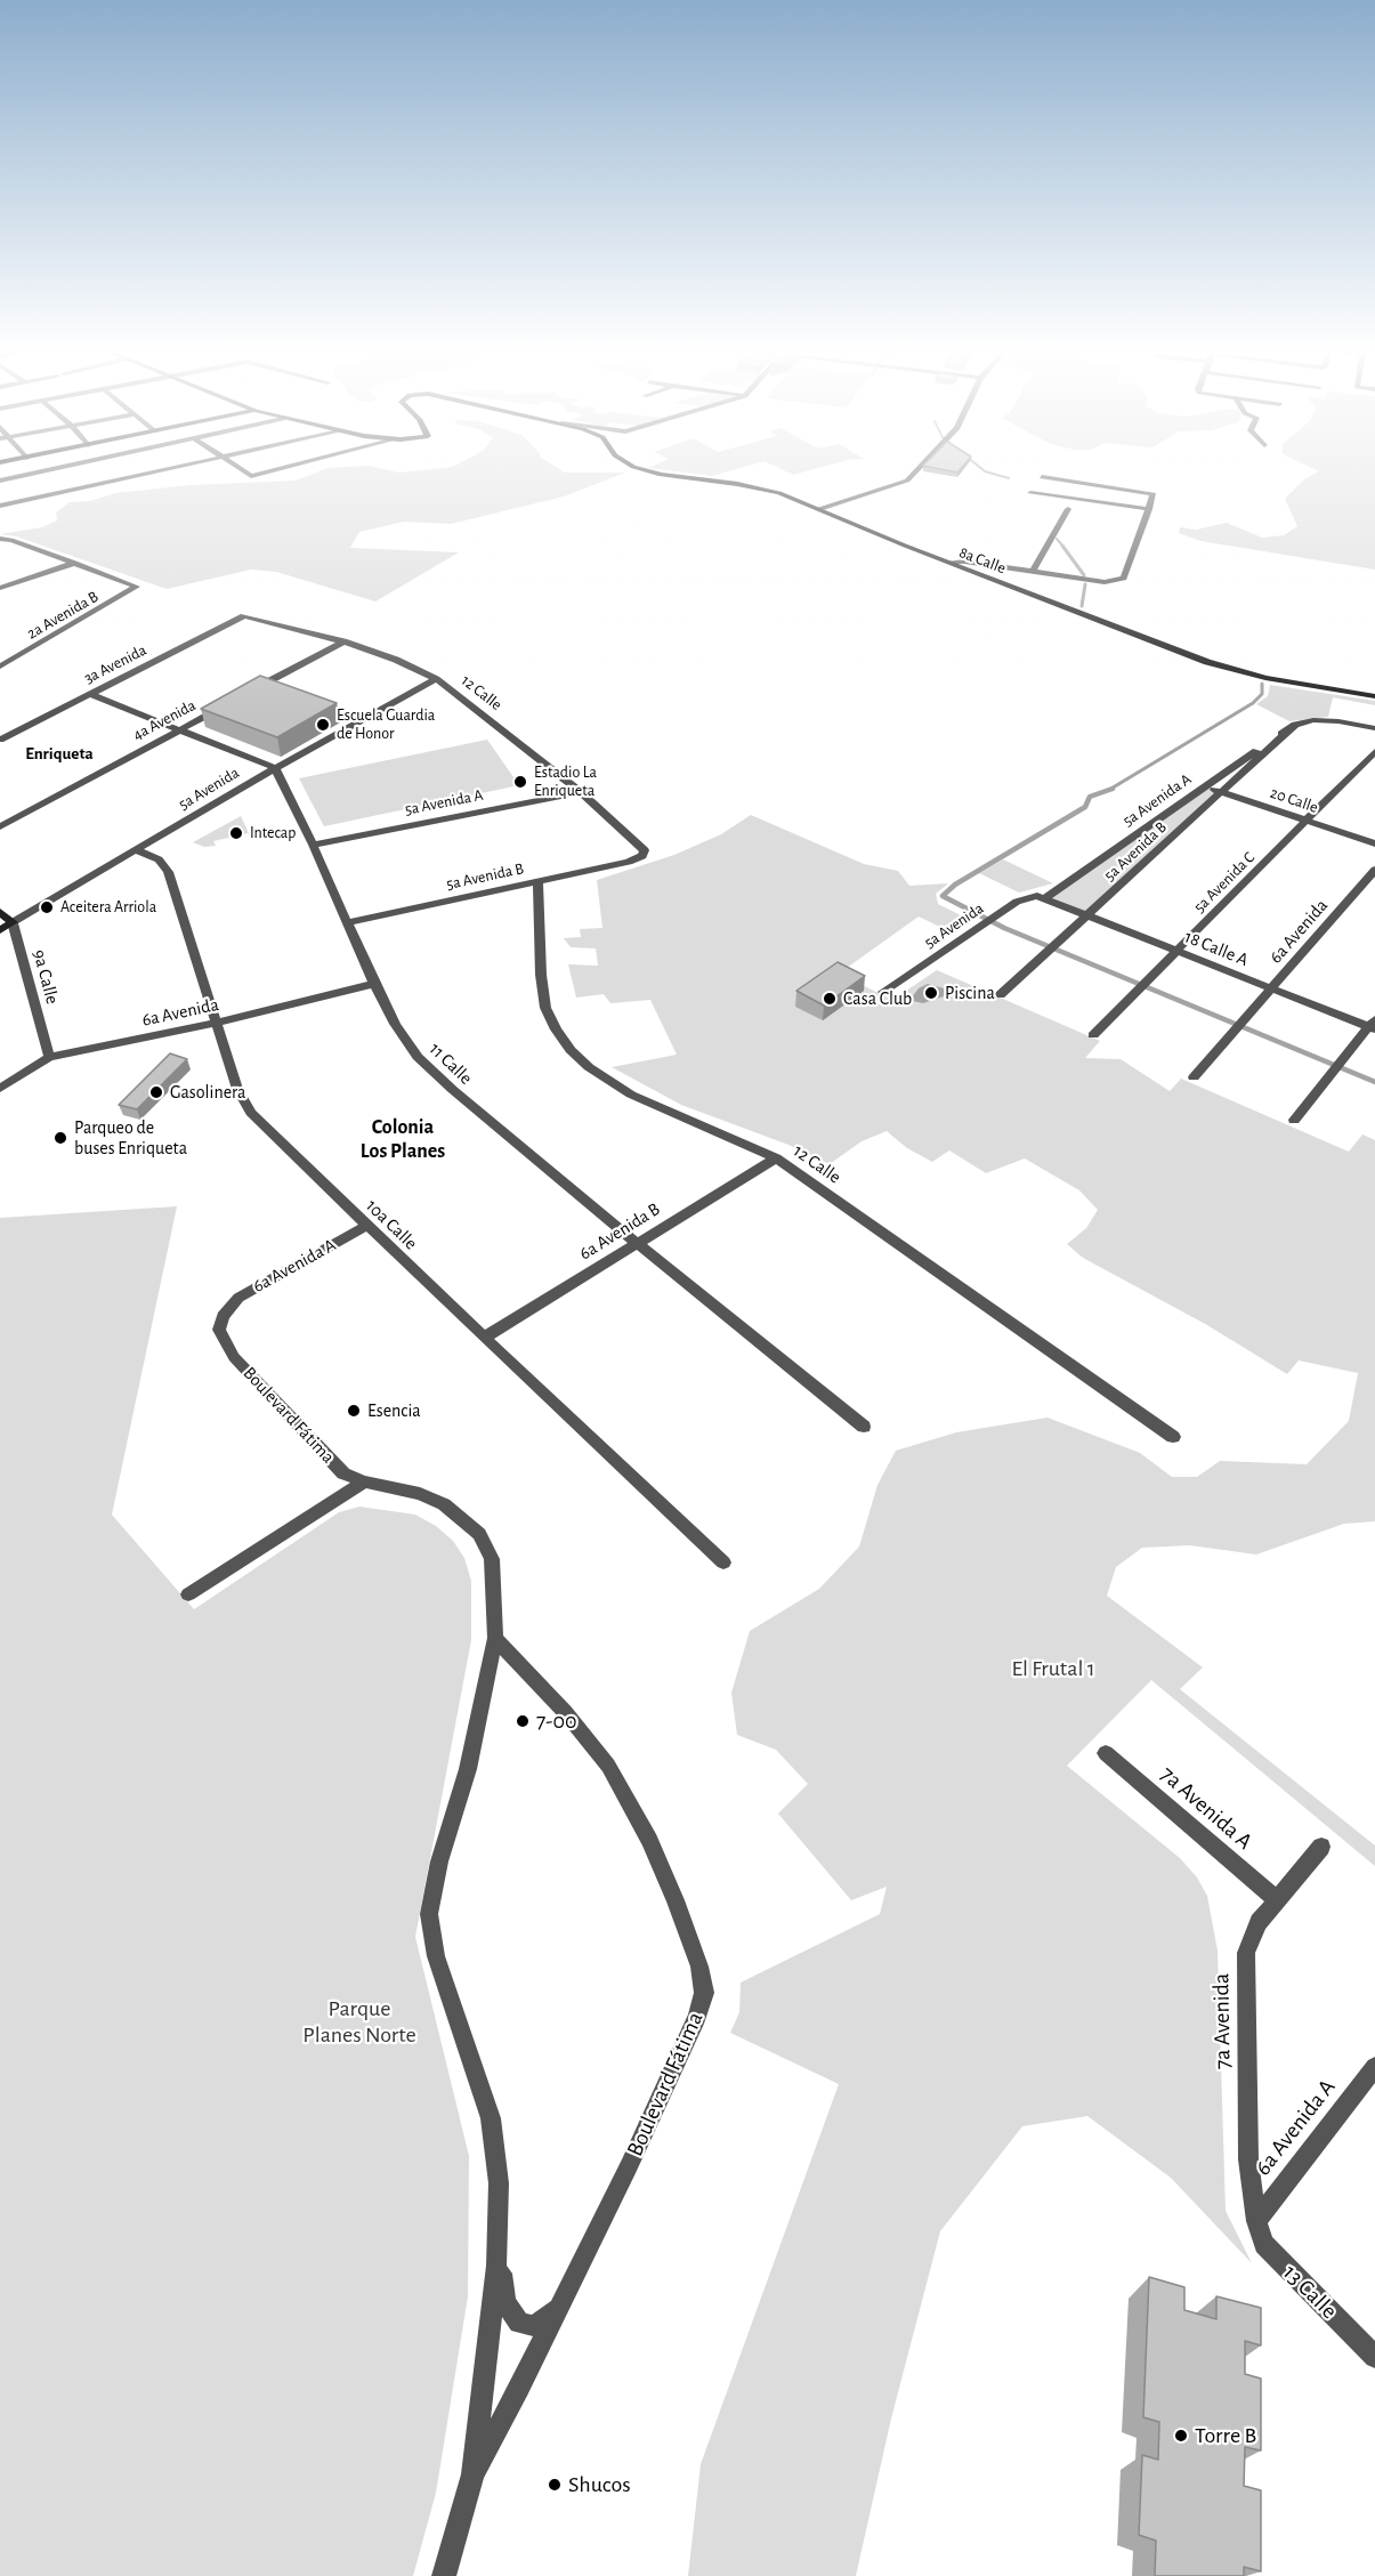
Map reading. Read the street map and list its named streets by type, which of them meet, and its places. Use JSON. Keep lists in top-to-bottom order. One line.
{"streets":{"main road":["8a Calle","5a Avenida"],"street":["2a Avenida B","3a Avenida","12 Calle","4a Avenida","5a Avenida A","20 Calle","5a Avenida B","5a Avenida C","6a Avenida","18 Calle A","9a Calle","11 Calle","10a Calle","6a Avenida B","6a Avenida A","Boulevard Fátima","7a Avenida A","7a Avenida","13 Calle"]},"crossings":[["3a Avenida","12 Calle"],["12 Calle","5a Avenida"],["12 Calle","5a Avenida A"],["12 Calle","5a Avenida B"],["12 Calle","6a Avenida B"],["5a Avenida","5a Avenida A"],["5a Avenida","18 Calle A"],["5a Avenida","9a Calle"],["5a Avenida","11 Calle"],["5a Avenida","10a Calle"],["5a Avenida A","20 Calle"],["5a Avenida A","5a Avenida B"],["5a Avenida A","18 Calle A"],["5a Avenida A","11 Calle"],["20 Calle","5a Avenida B"],["20 Calle","5a Avenida C"],["5a Avenida B","18 Calle A"],["5a Avenida B","11 Calle"],["5a Avenida C","18 Calle A"],["6a Avenida","18 Calle A"],["6a Avenida","9a Calle"],["6a Avenida","11 Calle"],["6a Avenida","10a Calle"],["11 Calle","6a Avenida B"],["10a Calle","6a Avenida B"],["10a Calle","6a Avenida A"],["6a Avenida A","Boulevard Fátima"],["6a Avenida A","7a Avenida"],["6a Avenida A","13 Calle"],["7a Avenida A","7a Avenida"],["7a Avenida","13 Calle"]],"districts":["Enriqueta","Colonia Los Planes"],"parks":["El Frutal 1","Parque Planes Norte"],"places":["Escuela Guardia de Honor","Estadio La Enriqueta","Intecap","Aceitera Arriola","Piscina","Casa Club","Gasolinera","Parqueo de buses Enriqueta","Esencia","7-00","Torre B","Shucos"]}
